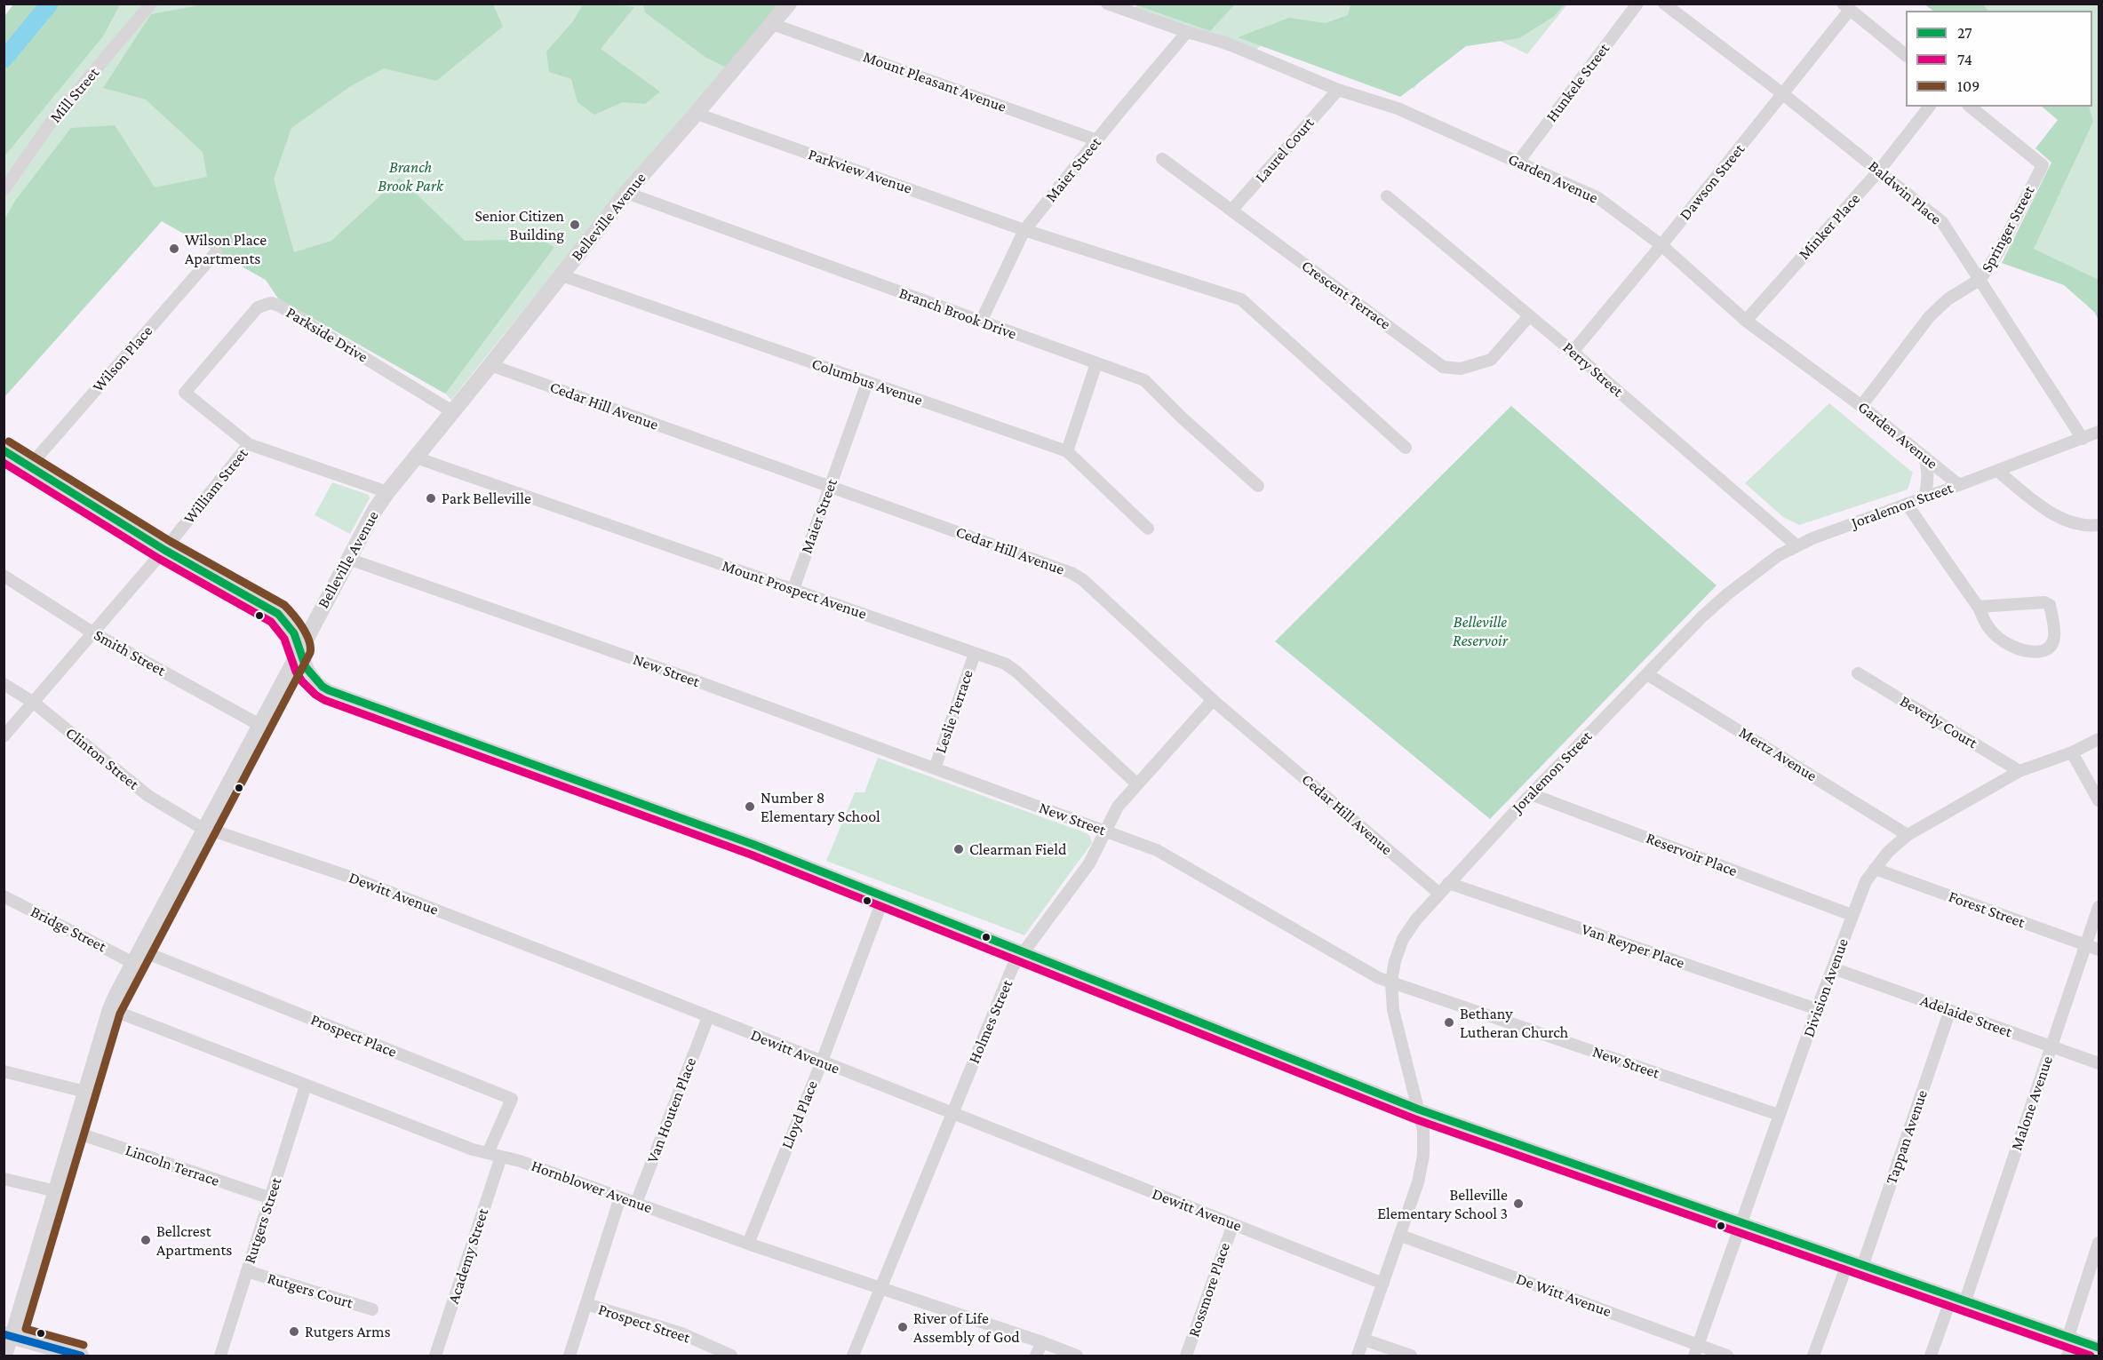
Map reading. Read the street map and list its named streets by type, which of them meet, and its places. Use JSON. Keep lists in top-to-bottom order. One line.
{"streets":{"main road":["Belleville Avenue"],"street":["Mount Pleasant Avenue","Hunkele Street","Mill Street","Laurel Court","Maier Street","Parkview Avenue","Garden Avenue","Dawson Street","Baldwin Place","Minker Place","Springer Street","Crescent Terrace","Branch Brook Drive","Parkside Drive","Wilson Place","Perry Street","Columbus Avenue","Cedar Hill Avenue","William Street","Joralemon Street","Mount Prospect Avenue","Smith Street","New Street","Leslie Terrace","Beverly Court","Mertz Avenue","Clinton Street","Reservoir Place","Dewitt Avenue","Forest Street","Bridge Street","Van Reyper Place","Division Avenue","Adelaide Street","Holmes Street","Prospect Place","Malone Avenue","Van Houten Place","Lloyd Place","Tappan Avenue","Lincoln Terrace","Hornblower Avenue","Rutgers Street","Academy Street","Rossmore Place","Rutgers Court","De Witt Avenue","Prospect Street"]},"crossings":[["Mount Pleasant Avenue","Maier Street"],["Mount Pleasant Avenue","Belleville Avenue"],["Hunkele Street","Garden Avenue"],["Laurel Court","Garden Avenue"],["Laurel Court","Crescent Terrace"],["Maier Street","Parkview Avenue"],["Maier Street","Garden Avenue"],["Maier Street","Branch Brook Drive"],["Maier Street","Columbus Avenue"],["Maier Street","Cedar Hill Avenue"],["Maier Street","Mount Prospect Avenue"],["Parkview Avenue","Belleville Avenue"],["Garden Avenue","Dawson Street"],["Garden Avenue","Minker Place"],["Garden Avenue","Springer Street"],["Garden Avenue","Joralemon Street"],["Dawson Street","Baldwin Place"],["Dawson Street","Perry Street"],["Baldwin Place","Minker Place"],["Baldwin Place","Springer Street"],["Baldwin Place","Joralemon Street"],["Belleville Avenue","Branch Brook Drive"],["Belleville Avenue","Parkside Drive"],["Belleville Avenue","Columbus Avenue"],["Belleville Avenue","Cedar Hill Avenue"],["Belleville Avenue","William Street"],["Belleville Avenue","Mount Prospect Avenue"],["Belleville Avenue","Smith Street"],["Belleville Avenue","New Street"],["Belleville Avenue","Clinton Street"],["Belleville Avenue","Dewitt Avenue"],["Belleville Avenue","Bridge Street"],["Belleville Avenue","Prospect Place"],["Belleville Avenue","Lincoln Terrace"],["Belleville Avenue","Hornblower Avenue"],["Crescent Terrace","Perry Street"],["Parkside Drive","William Street"],["Perry Street","Joralemon Street"],["Cedar Hill Avenue","Joralemon Street"],["Cedar Hill Avenue","Holmes Street"],["William Street","Smith Street"],["William Street","Clinton Street"],["Joralemon Street","New Street"],["Joralemon Street","Mertz Avenue"],["Joralemon Street","Reservoir Place"],["Joralemon Street","Dewitt Avenue"],["Joralemon Street","Van Reyper Place"],["Joralemon Street","De Witt Avenue"],["Mount Prospect Avenue","Leslie Terrace"],["Mount Prospect Avenue","Holmes Street"],["New Street","Leslie Terrace"],["New Street","Division Avenue"],["New Street","Holmes Street"],["Beverly Court","Division Avenue"],["Mertz Avenue","Division Avenue"],["Clinton Street","Dewitt Avenue"],["Reservoir Place","Division Avenue"],["Dewitt Avenue","Holmes Street"],["Dewitt Avenue","Van Houten Place"],["Dewitt Avenue","Lloyd Place"],["Dewitt Avenue","Rossmore Place"],["Forest Street","Division Avenue"],["Forest Street","Malone Avenue"],["Bridge Street","Prospect Place"],["Van Reyper Place","Division Avenue"],["Division Avenue","Adelaide Street"],["Division Avenue","De Witt Avenue"],["Adelaide Street","Malone Avenue"],["Adelaide Street","Tappan Avenue"],["Holmes Street","Hornblower Avenue"],["Prospect Place","Hornblower Avenue"],["Van Houten Place","Hornblower Avenue"],["Lloyd Place","Hornblower Avenue"],["Lincoln Terrace","Rutgers Street"],["Hornblower Avenue","Rutgers Street"],["Hornblower Avenue","Academy Street"],["Rutgers Street","Rutgers Court"]],"parks":["Branch Brook Park","Belleville Reservoir"],"places":["Senior Citizen Building","Wilson Place Apartments","Park Belleville","Number 8 Elementary School","Clearman Field","Bethany Lutheran Church","Belleville Elementary School 3","Bellcrest Apartments","River of Life Assembly of God","Rutgers Arms"],"lines":["transit line 109","transit line 27","transit line 74"],"legend":["27","74","109"]}
